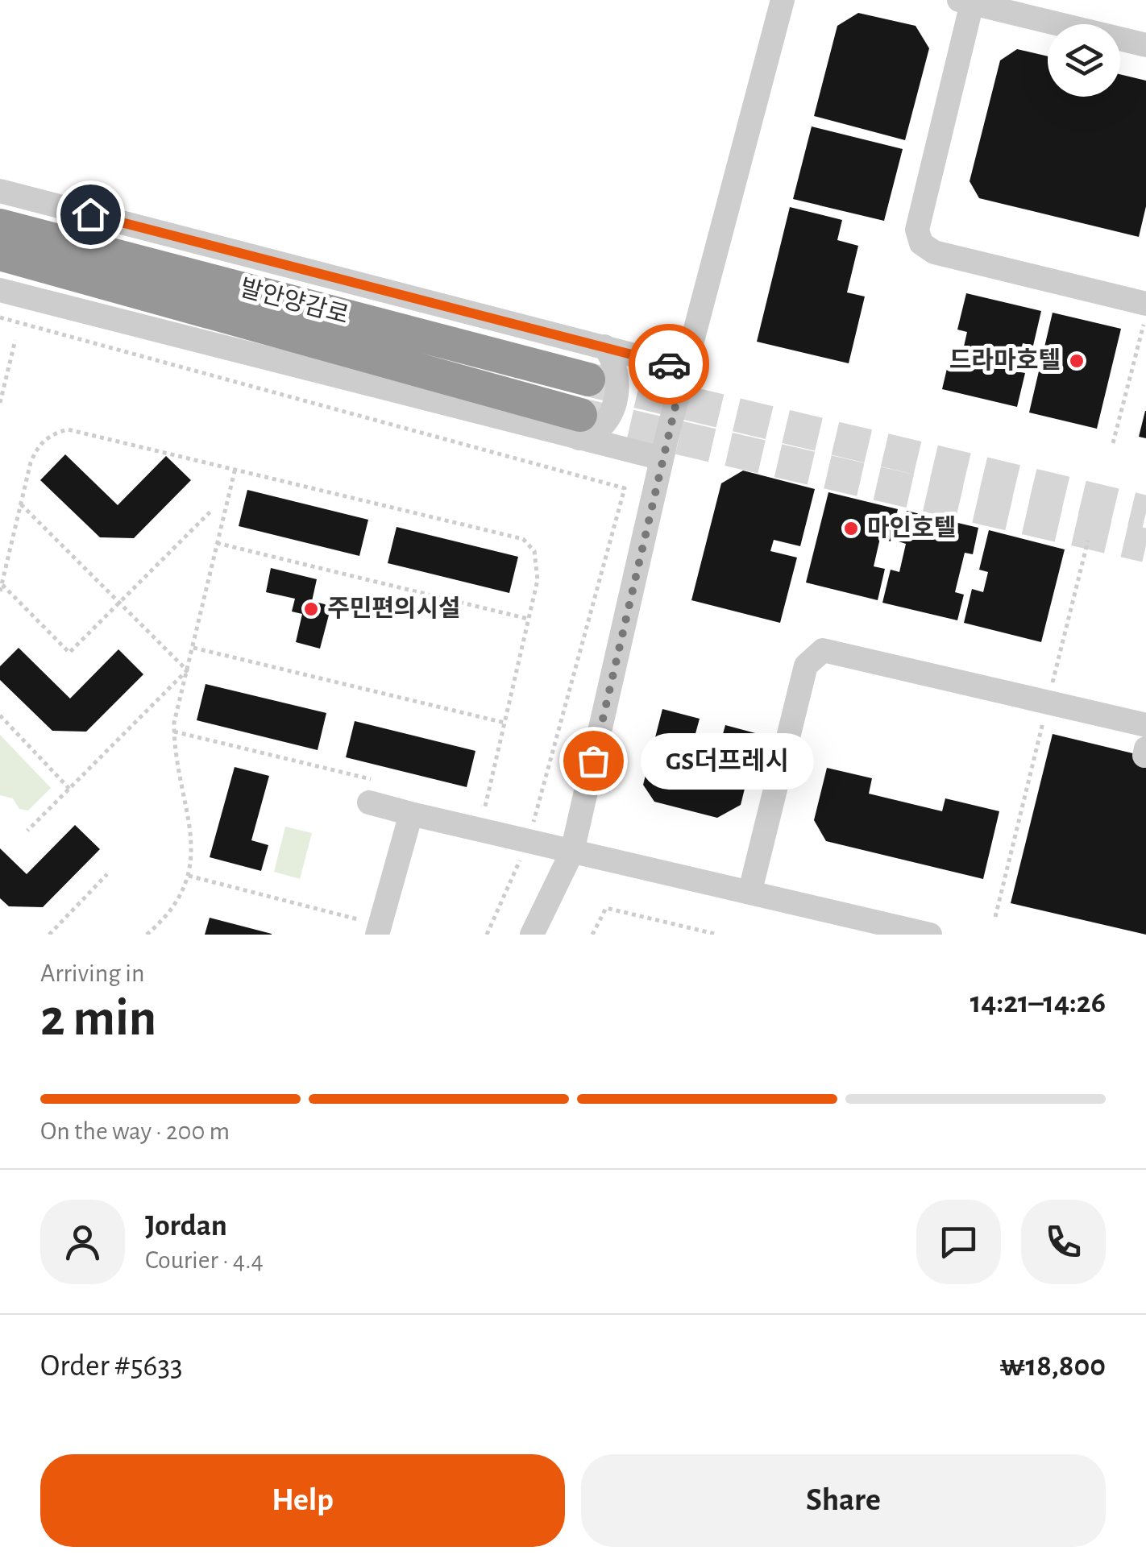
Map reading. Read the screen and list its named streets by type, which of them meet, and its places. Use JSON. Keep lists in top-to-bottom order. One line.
{"streets":{"highway":["발안양감로"]},"places":["드라마호텔","마인호텔","주민편의시설","GS더프레시"],"page":{"bubble":"GS더프레시","heading":["2 min","Arriving in","14:21–14:26"],"panel":["Jordan","Courier · 4.4","Order #5633","₩18,800"],"bar":"On the way · 200 m","buttons":["Help","Share"]}}
